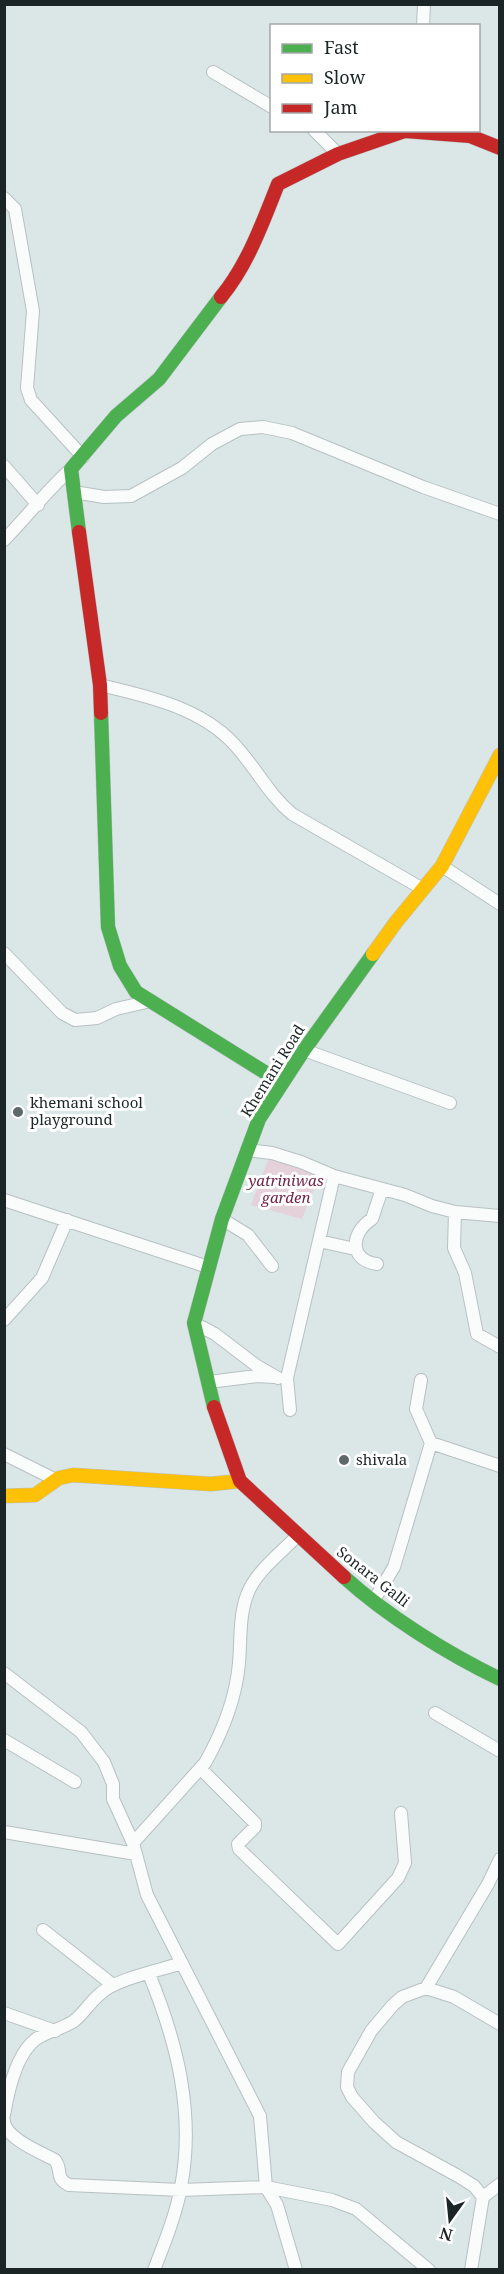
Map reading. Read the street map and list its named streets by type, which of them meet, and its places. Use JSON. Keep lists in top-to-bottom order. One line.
{"streets":{"street":["Khemani Road","Sonara Galli"]},"crossings":[["Khemani Road","Sonara Galli"]],"parks":["yatriniwas garden"],"places":["khemani school playground","shivala"],"legend":["Fast","Slow","Jam"],"north":"bottom"}
